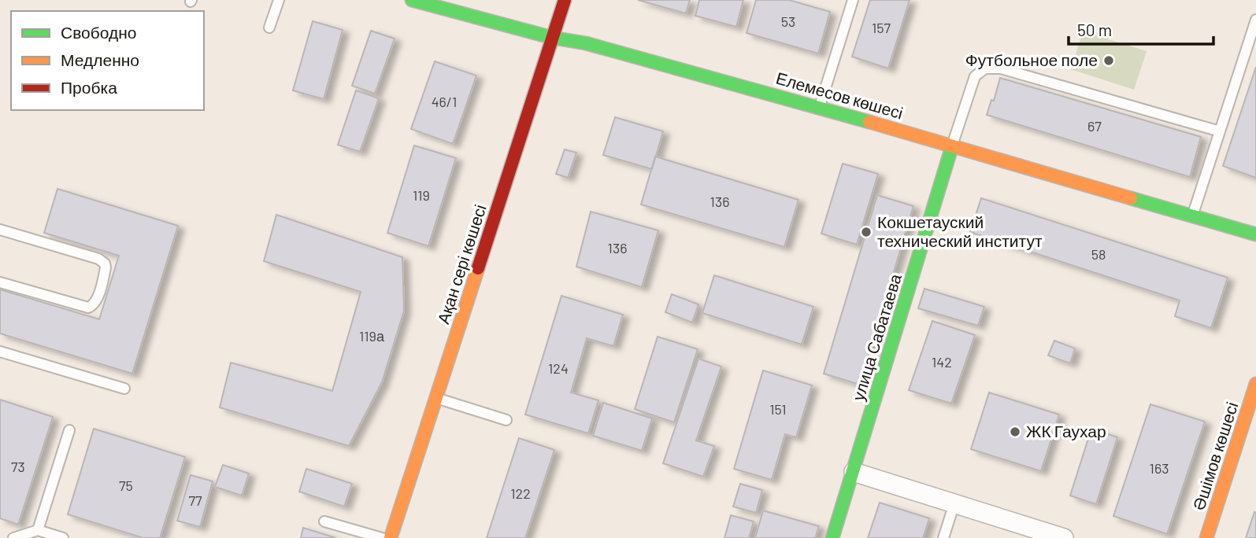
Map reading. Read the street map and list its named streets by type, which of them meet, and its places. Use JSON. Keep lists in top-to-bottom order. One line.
{"streets":{"street":["Елемесов көшесі","Ақан сері көшесі","улица Сабатаева","Әшімов көшесі"]},"crossings":[["Елемесов көшесі","Ақан сері көшесі"],["Елемесов көшесі","улица Сабатаева"]],"places":["Футбольное поле","Кокшетауский технический институт","ЖК Гаухар"],"house_numbers":["53","157","46/1","67","119","136","136","58","119а","142","124","151","73","163","75","122","77"],"legend":["Свободно","Медленно","Пробка"],"scale_bar":"50 m"}
